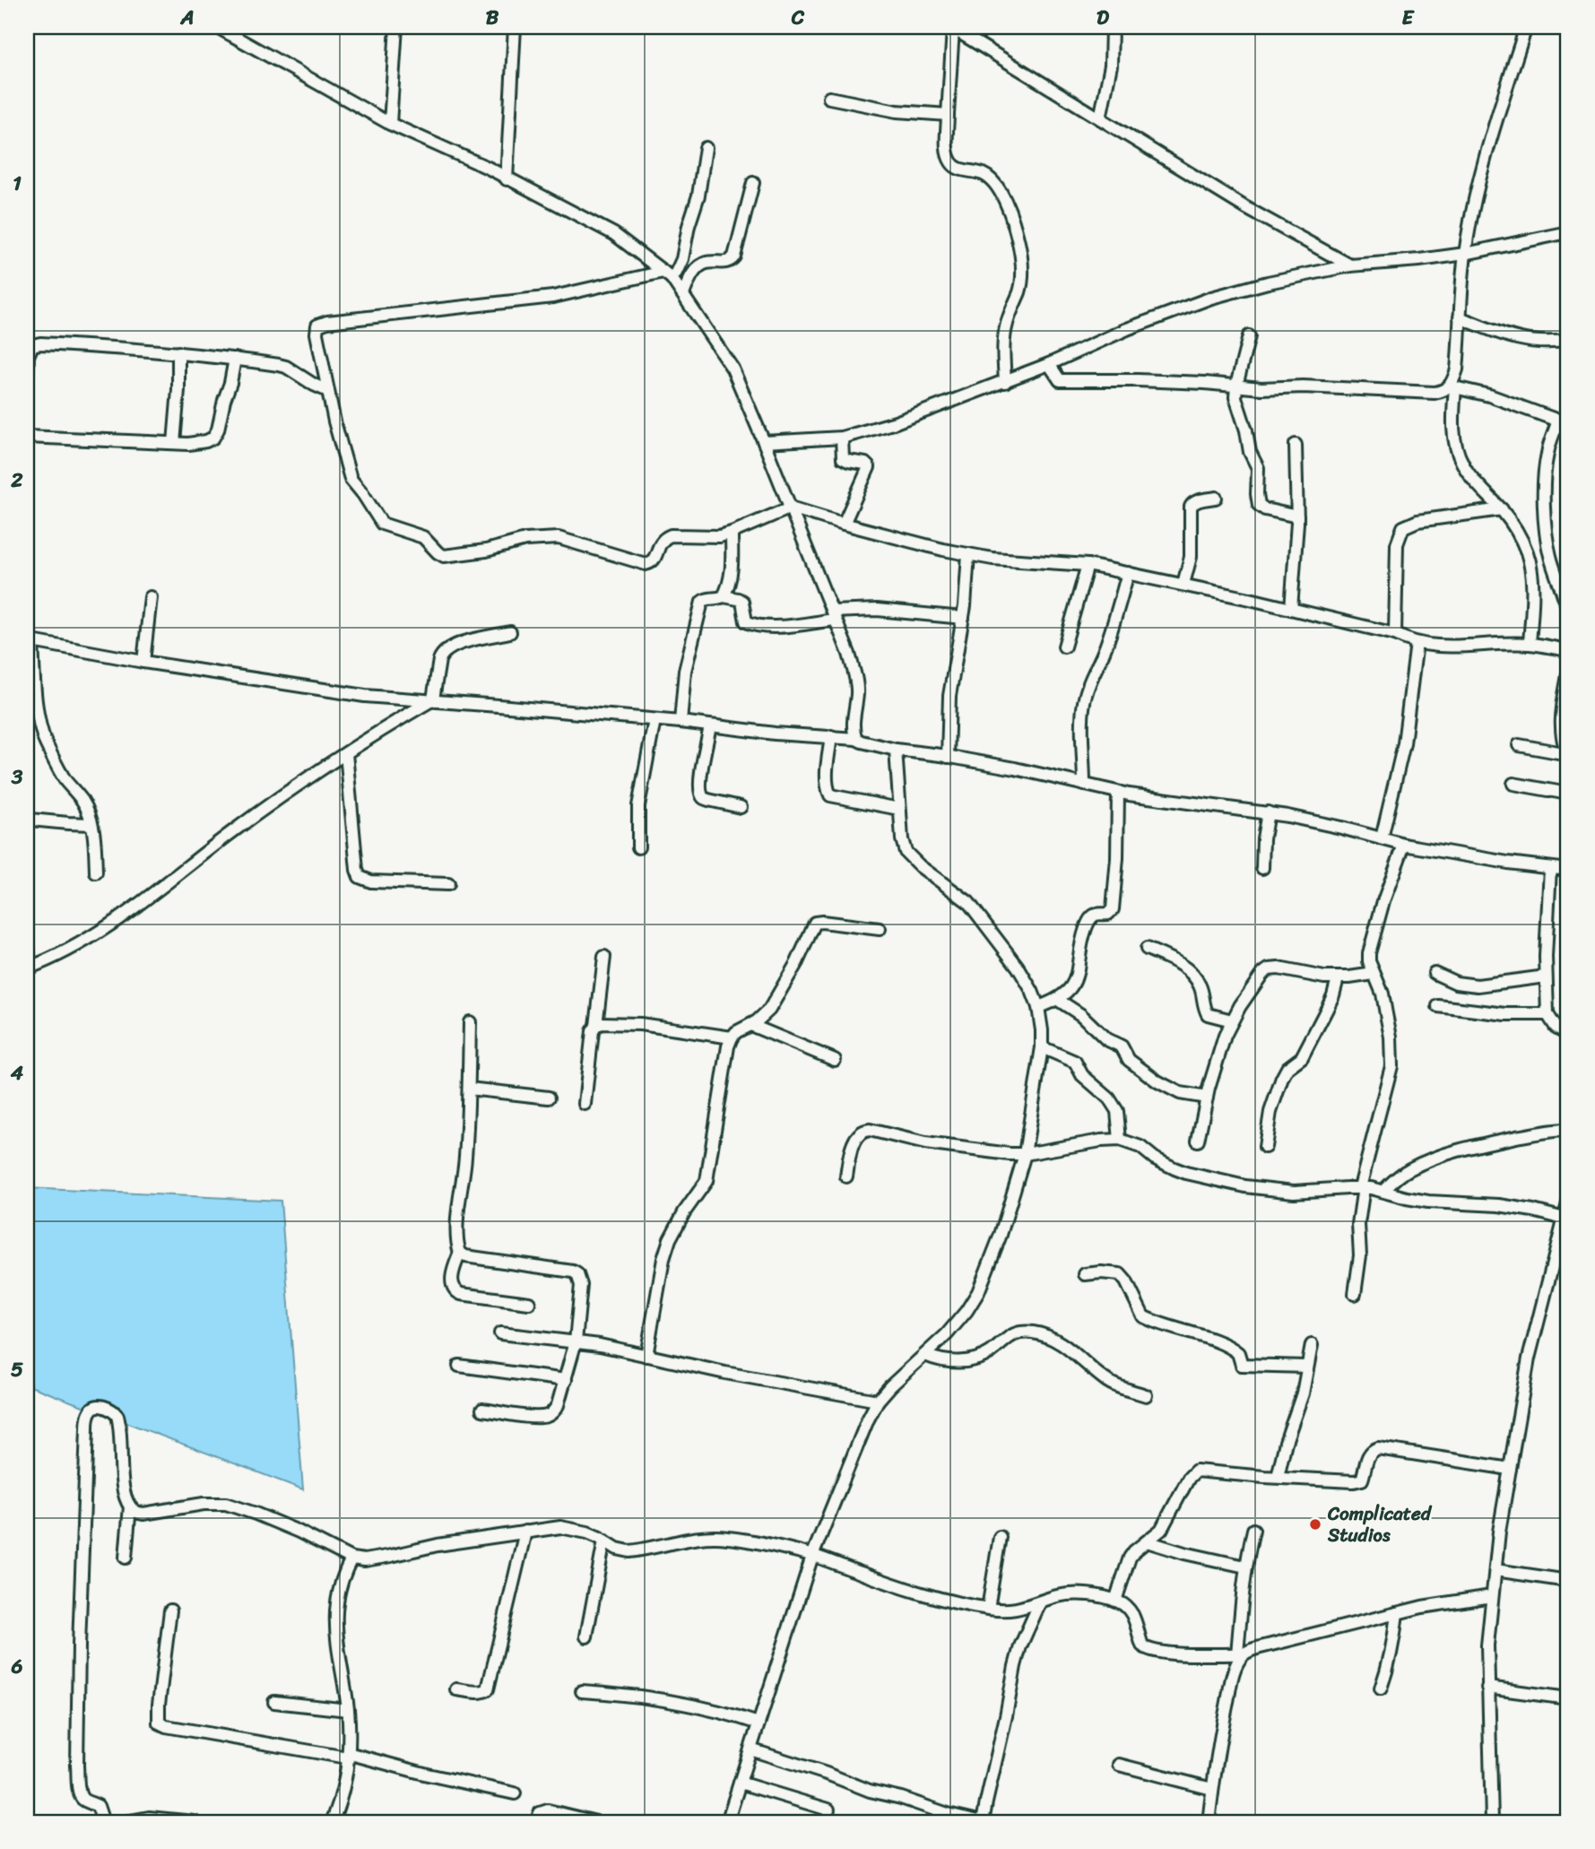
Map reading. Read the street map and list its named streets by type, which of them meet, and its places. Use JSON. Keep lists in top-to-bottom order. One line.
{"places":["Complicated Studios"],"grid":{"columns":["A","B","C","D","E"],"rows":["1","2","3","4","5","6"]}}
